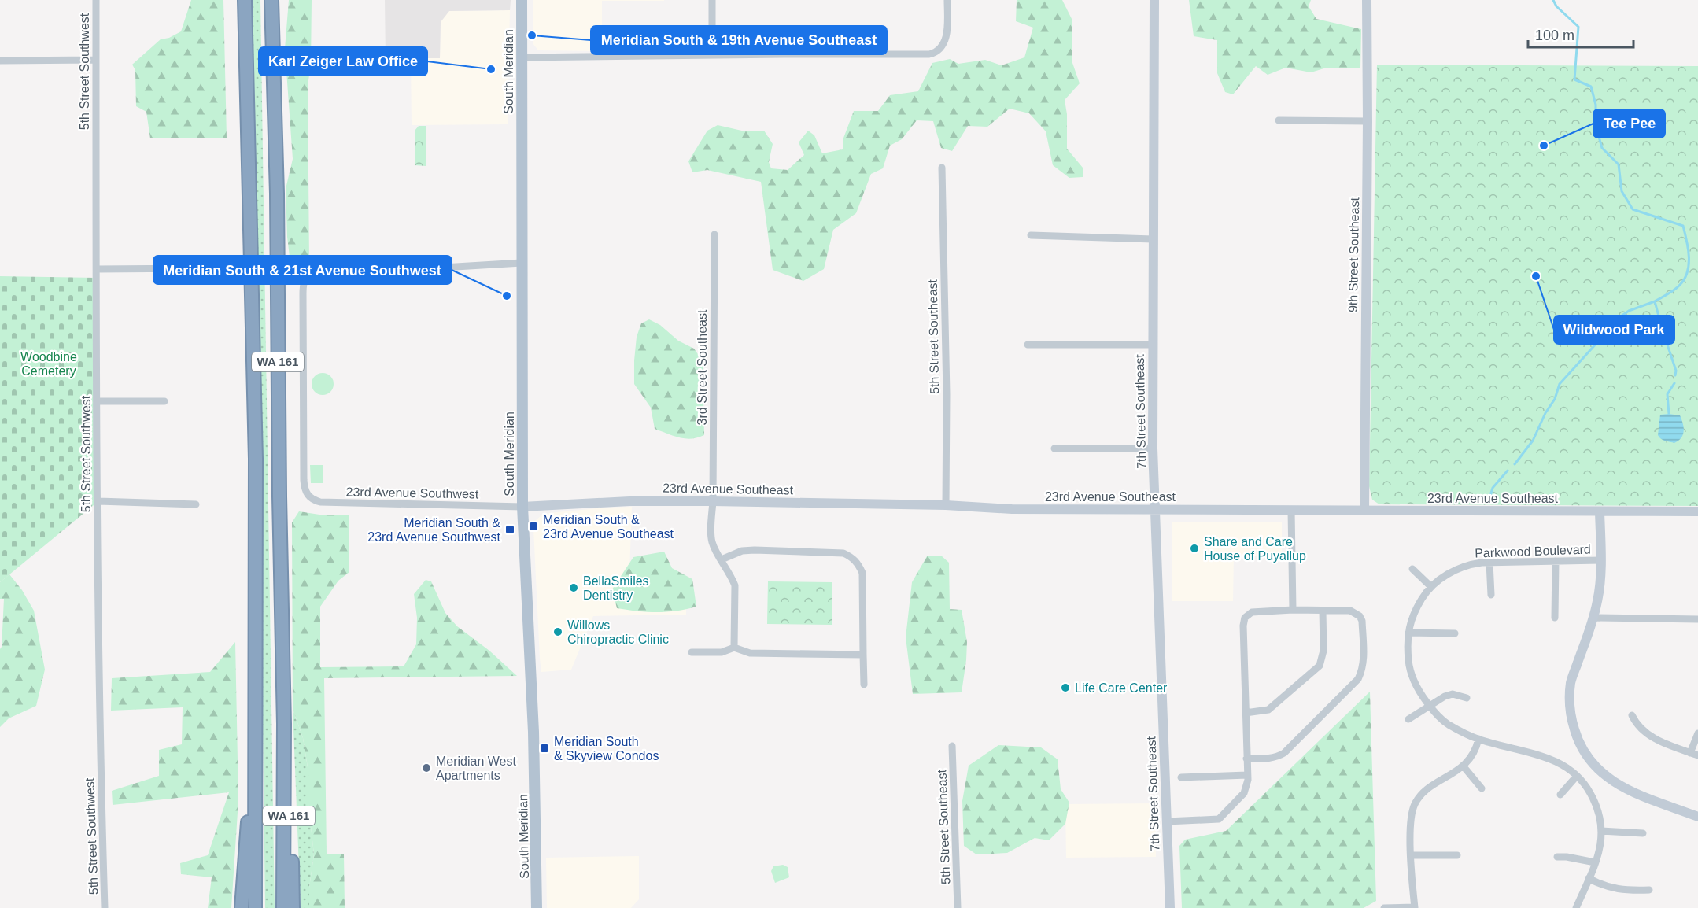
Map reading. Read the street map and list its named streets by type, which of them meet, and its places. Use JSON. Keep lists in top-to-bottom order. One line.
{"streets":{"highway":["WA 161"],"main road":["South Meridian"],"street":["5th Street Southwest","9th Street Southeast","5th Street Southeast","3rd Street Southeast","7th Street Southeast","23rd Avenue Southeast","23rd Avenue Southwest","Parkwood Boulevard"]},"crossings":[["South Meridian","23rd Avenue Southeast"],["South Meridian","23rd Avenue Southwest"],["9th Street Southeast","23rd Avenue Southeast"],["5th Street Southeast","23rd Avenue Southeast"],["3rd Street Southeast","23rd Avenue Southeast"],["7th Street Southeast","23rd Avenue Southeast"],["23rd Avenue Southeast","23rd Avenue Southwest"]],"parks":["Woodbine Cemetery"],"places":{"other":["Meridian South & 19th Avenue Southeast","Karl Zeiger Law Office","Tee Pee","Wildwood Park","Meridian South & 21st Avenue Southwest","Share and Care House of Puyallup","BellaSmiles Dentistry","Willows Chiropractic Clinic","Life Care Center","Meridian West Apartments"],"transit":["Meridian South & 23rd Avenue Southeast","Meridian South & 23rd Avenue Southwest","Meridian South & Skyview Condos"]},"scale_bar":"100 m"}
